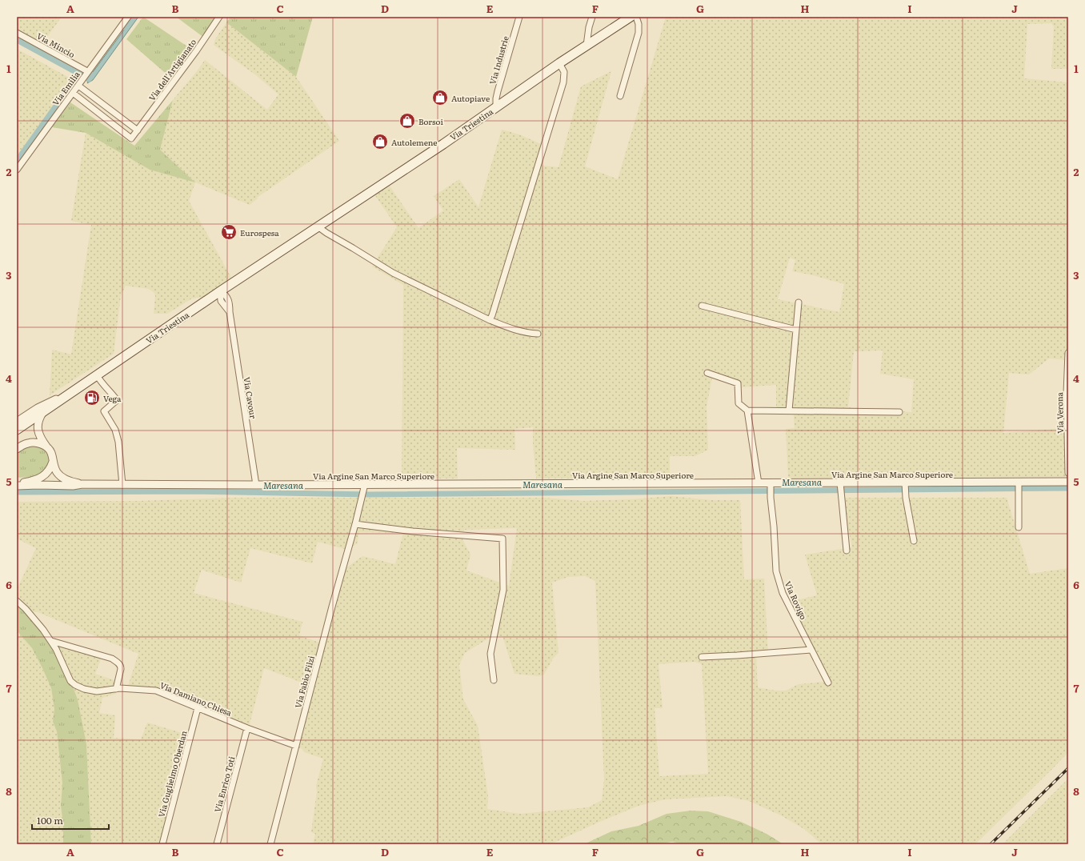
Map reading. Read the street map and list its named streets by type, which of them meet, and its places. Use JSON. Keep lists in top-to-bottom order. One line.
{"streets":{"main road":["Via Triestina"],"street":["Via Mincio","Via Industrie","Via dell'Artigianato","Via Emilia","Via Cavour","Via Verona","Via Argine San Marco Superiore","Via Rovigo","Via Fabio Filzi","Via Damiano Chiesa","Via Guglielmo Oberdan","Via Enrico Toti"]},"crossings":[["Via Mincio","Via Emilia"],["Via Industrie","Via Triestina"],["Via Triestina","Via Cavour"],["Via Cavour","Via Argine San Marco Superiore"],["Via Argine San Marco Superiore","Via Rovigo"],["Via Argine San Marco Superiore","Via Fabio Filzi"],["Via Fabio Filzi","Via Damiano Chiesa"],["Via Damiano Chiesa","Via Guglielmo Oberdan"],["Via Damiano Chiesa","Via Enrico Toti"]],"water":["Maresana"],"places":{"shop":["Autopiave","Borsoi","Autolemene"],"supermarket":["Eurospesa"],"fuel station":["Vega"]},"scale_bar":"100 m","grid":{"columns":["A","B","C","D","E","F","G","H","I","J"],"rows":["1","2","3","4","5","6","7","8"]}}
